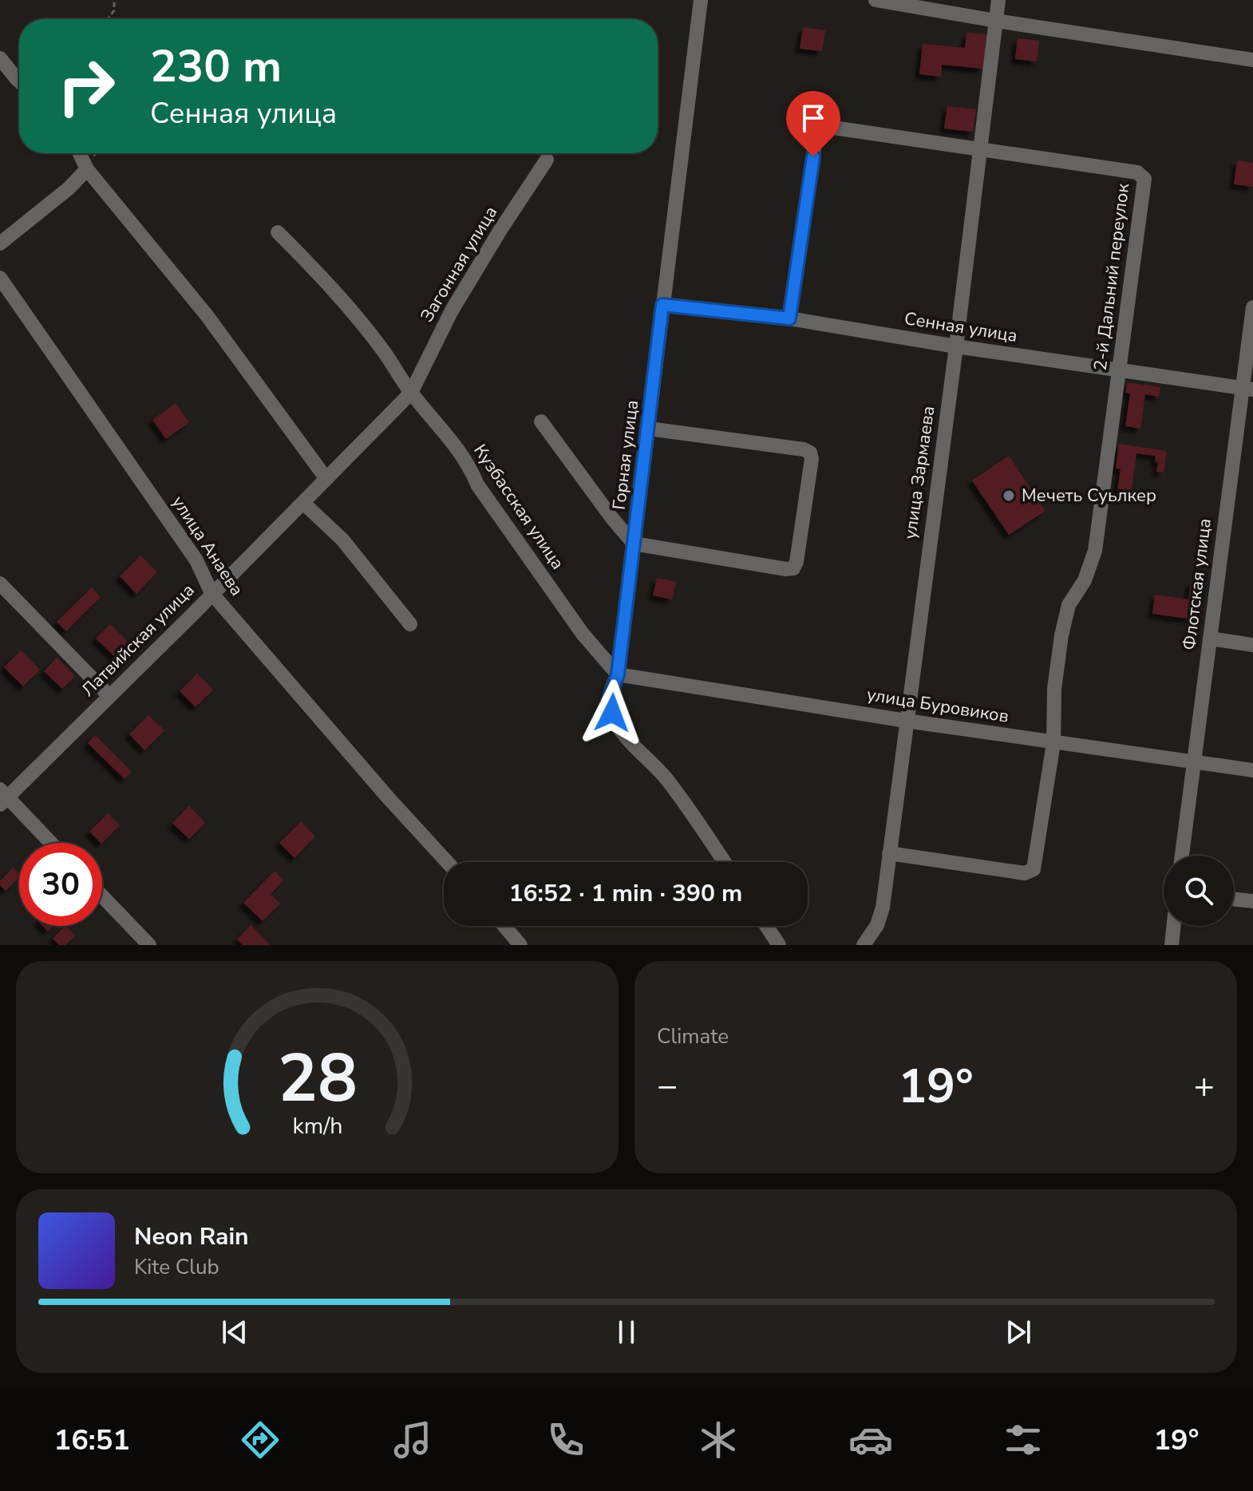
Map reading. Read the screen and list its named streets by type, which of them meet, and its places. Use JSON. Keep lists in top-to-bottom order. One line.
{"streets":{"street":["Загонная улица","2-й Дальний переулок","Сенная улица","Горная улица","улица Зармаева","Кузбасская улица","улица Анаева","Флотская улица","Латвийская улица","улица Буровиков"]},"crossings":[["Загонная улица","Кузбасская улица"],["Загонная улица","Латвийская улица"],["2-й Дальний переулок","Сенная улица"],["2-й Дальний переулок","улица Зармаева"],["2-й Дальний переулок","улица Буровиков"],["Сенная улица","Горная улица"],["Сенная улица","улица Зармаева"],["Сенная улица","Флотская улица"],["Горная улица","Кузбасская улица"],["Горная улица","улица Буровиков"],["улица Зармаева","улица Буровиков"],["Кузбасская улица","Латвийская улица"],["Кузбасская улица","улица Буровиков"],["улица Анаева","Латвийская улица"],["Флотская улица","улица Буровиков"]],"places":["Мечеть Суьлкер"],"page":{"turn":["230 m","Сенная улица"],"limit":"30","trip":"16:52 · 1 min · 390 m","tile":"Climate","heat":["−","19°","+"],"song":["Neon Rain","Kite Club"],"tabs":["16:51","19°"],"gauge":["28","km/h"]}}
